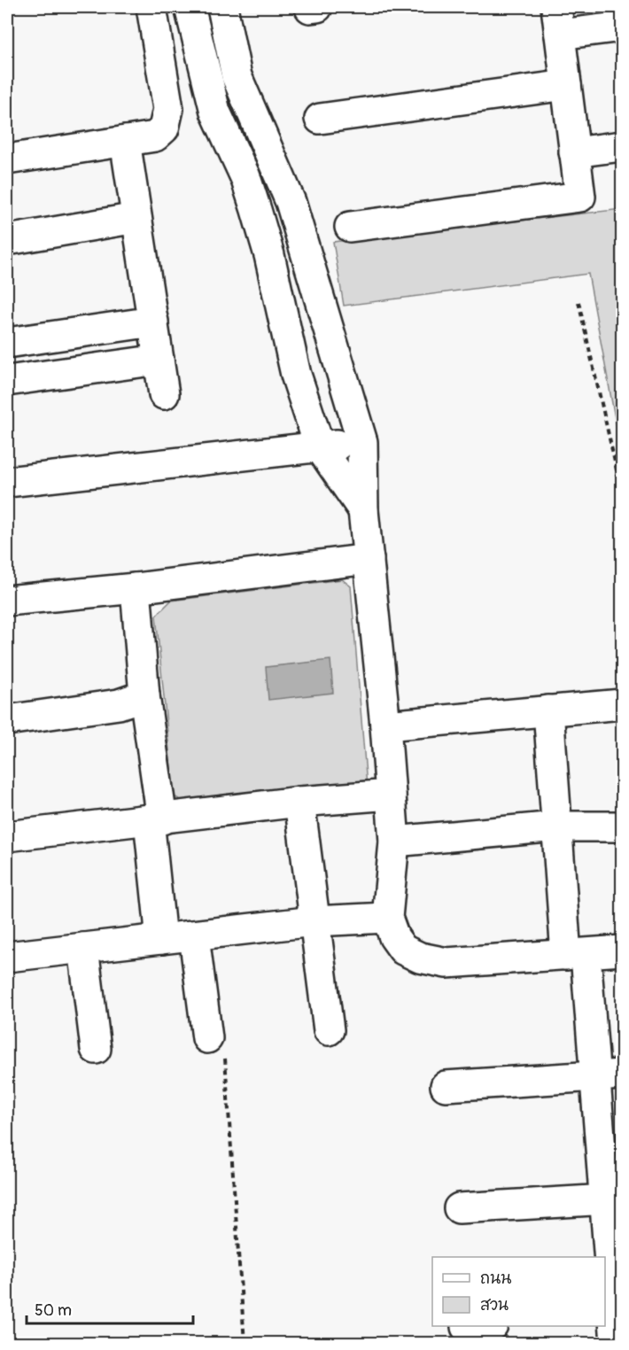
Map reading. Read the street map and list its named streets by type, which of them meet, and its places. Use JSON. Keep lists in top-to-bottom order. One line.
{"legend":["ถนน","สวน"],"scale_bar":"50 m"}
